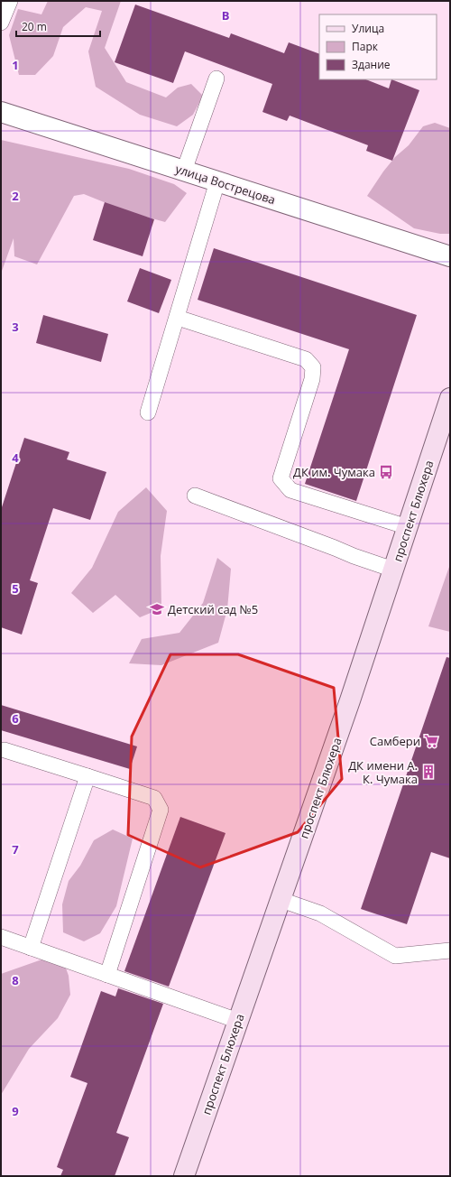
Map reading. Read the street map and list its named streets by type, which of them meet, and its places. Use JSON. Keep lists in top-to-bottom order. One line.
{"streets":{"main road":["проспект Блюхера"],"street":["улица Вострецова"]},"places":{"bus stop":["ДК им. Чумака"],"school or university":["Детский сад №5"],"supermarket":["Самбери"],"building":["ДК имени А. К. Чумака"]},"legend":["Улица","Парк","Здание"],"scale_bar":"20 m","grid":{"columns":["B"],"rows":["1","2","3","4","5","6","7","8","9"]}}
